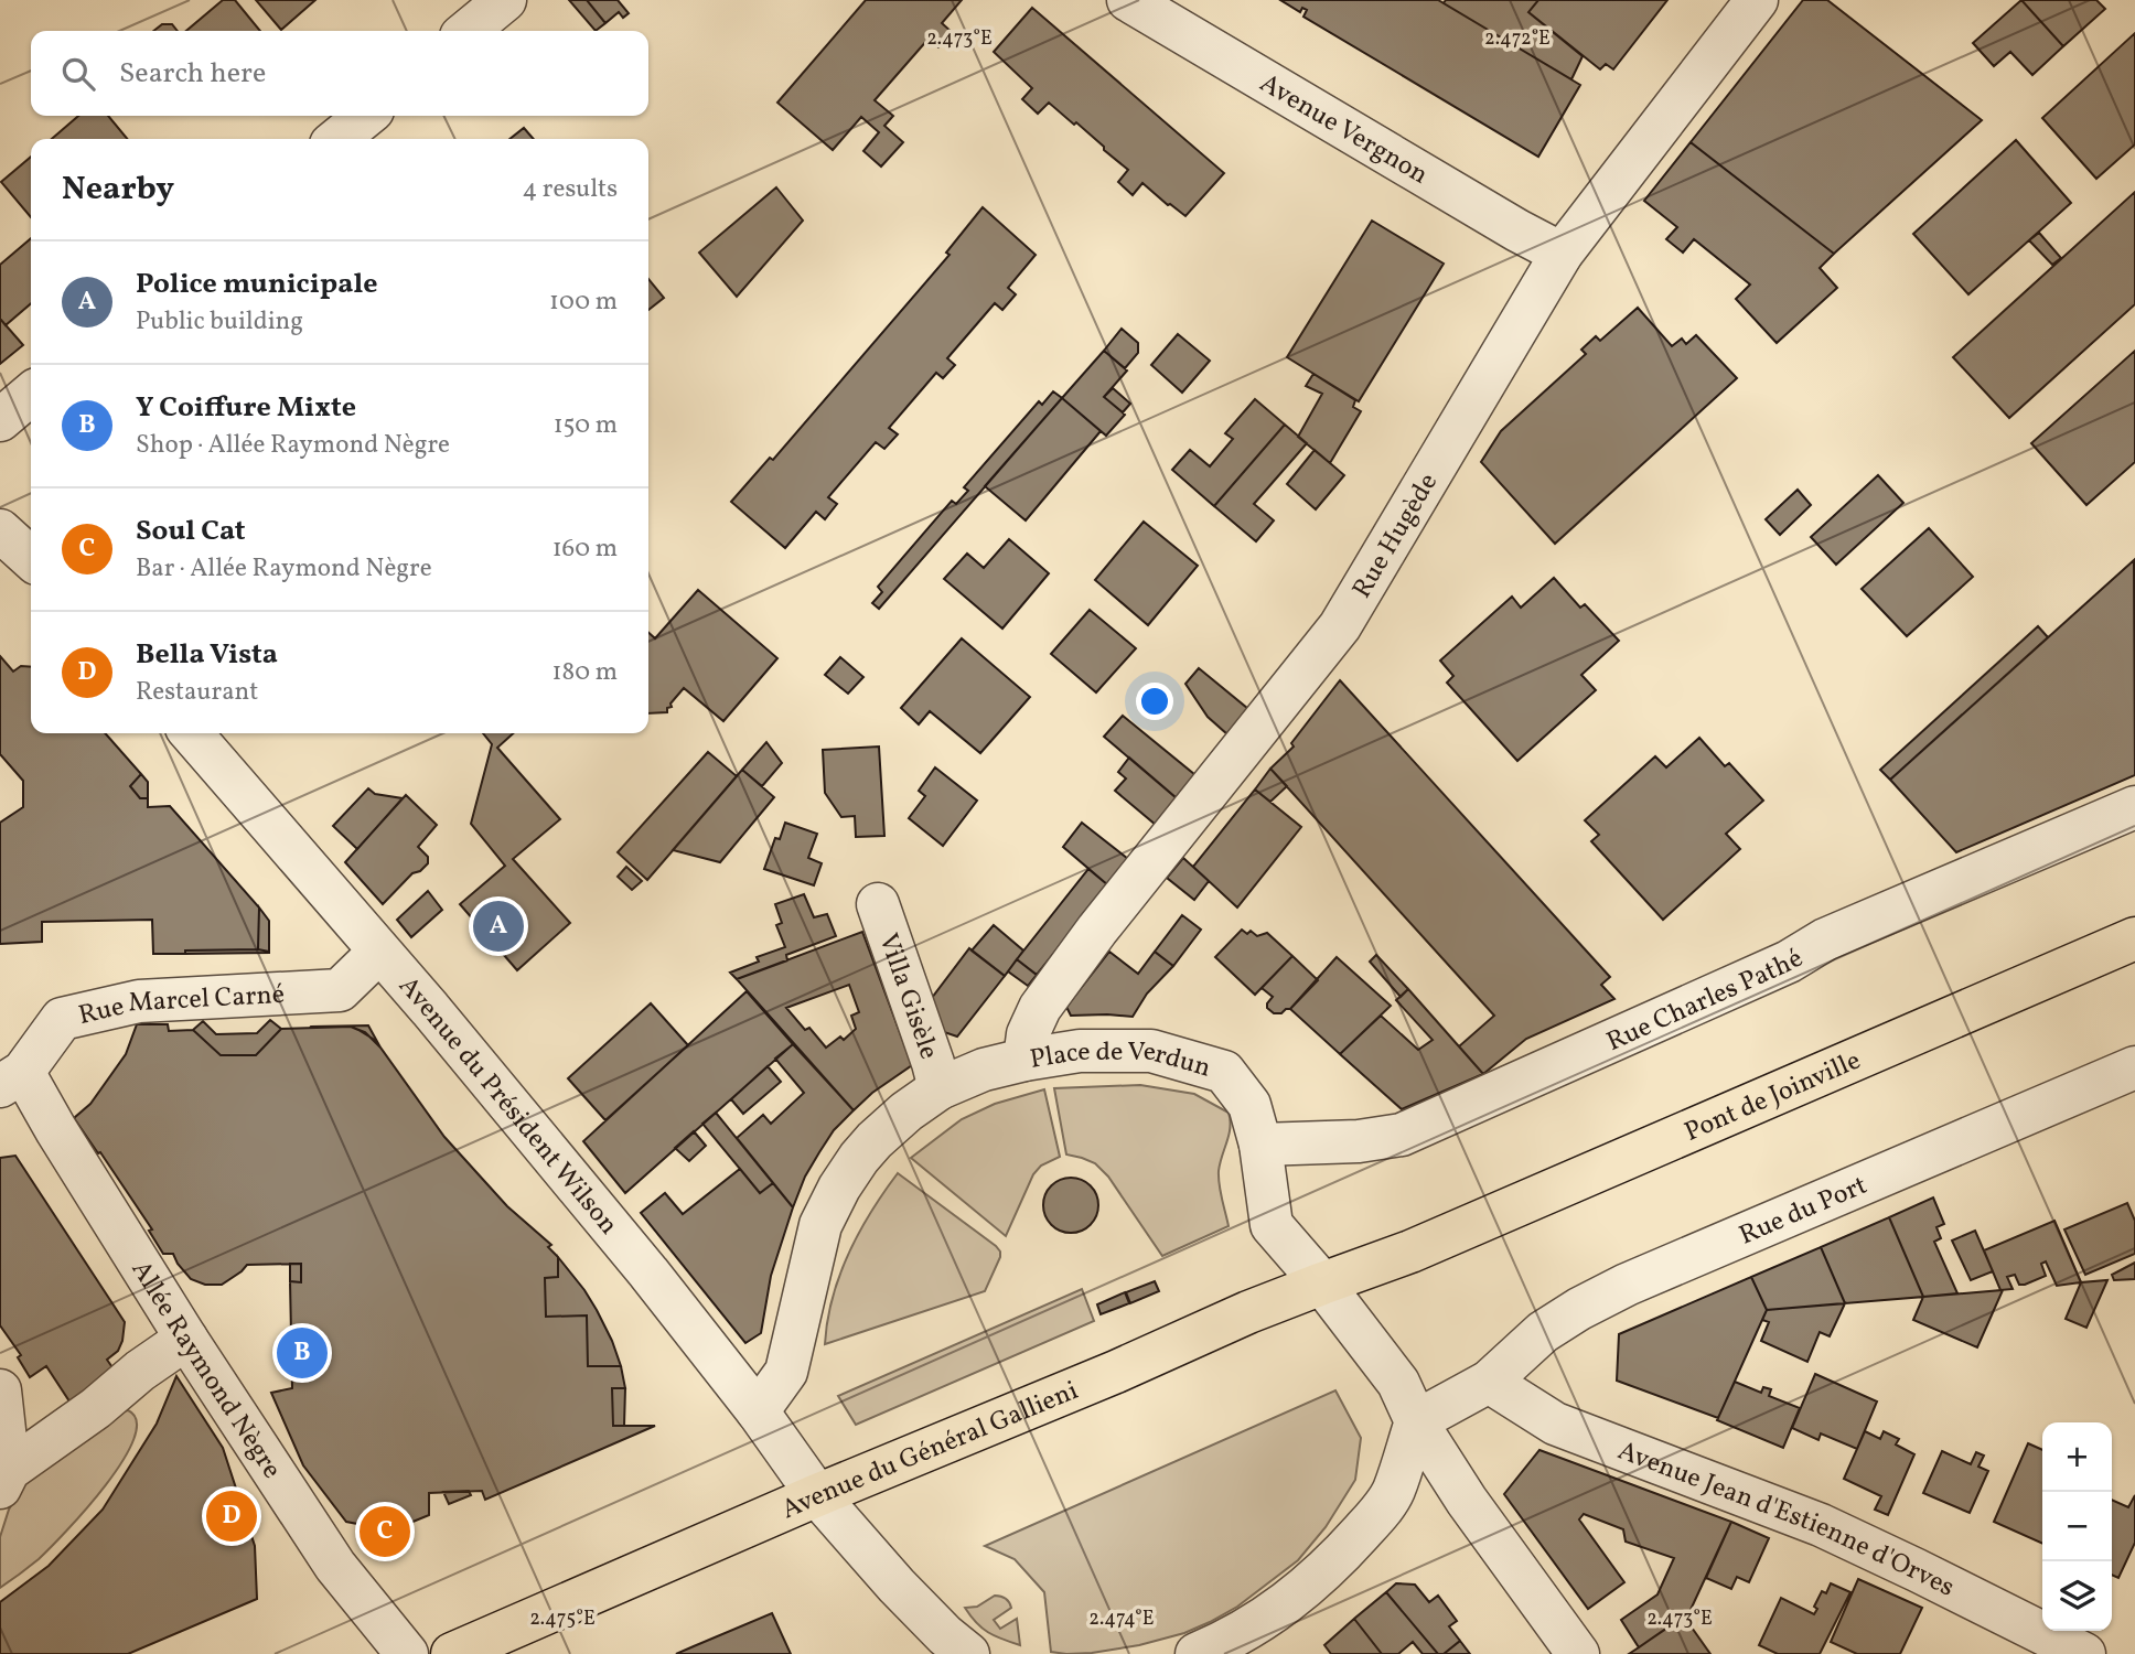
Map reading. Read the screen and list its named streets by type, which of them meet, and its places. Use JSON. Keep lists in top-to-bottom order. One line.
{"streets":{"main road":["Pont de Joinville","Avenue du Général Gallieni"],"street":["Avenue Vergnon","Rue Hugède","Villa Gisèle","Rue Charles Pathé","Rue Marcel Carné","Place de Verdun","Avenue du Président Wilson","Rue du Port","Allée Raymond Nègre","Avenue Jean d'Estienne d'Orves"]},"crossings":[["Avenue Vergnon","Rue Hugède"],["Rue Hugède","Place de Verdun"],["Villa Gisèle","Place de Verdun"],["Rue Charles Pathé","Place de Verdun"],["Rue Marcel Carné","Avenue du Président Wilson"],["Rue Marcel Carné","Allée Raymond Nègre"],["Place de Verdun","Avenue du Président Wilson"],["Place de Verdun","Rue du Port"],["Place de Verdun","Avenue du Général Gallieni"],["Pont de Joinville","Avenue du Général Gallieni"],["Avenue du Président Wilson","Avenue du Général Gallieni"],["Rue du Port","Avenue Jean d'Estienne d'Orves"]],"page":{"search":"Search here","heading":["Nearby","4 results"],"list":[{"mark":"A","name":"Police municipale","note":"Public building","value":"100 m"},{"mark":"B","name":"Y Coiffure Mixte","note":"Shop · Allée Raymond Nègre","value":"150 m"},{"mark":"C","name":"Soul Cat","note":"Bar · Allée Raymond Nègre","value":"160 m"},{"mark":"D","name":"Bella Vista","note":"Restaurant","value":"180 m"}],"pins":["A","B","D","C"],"map_buttons":["+","−"]},"coordinates":["2.473°E","2.472°E","2.475°E","2.474°E"]}
